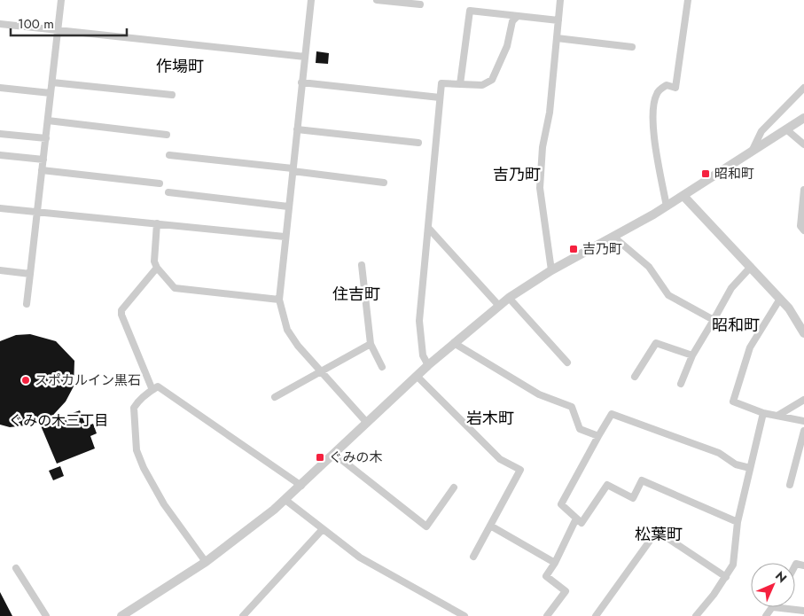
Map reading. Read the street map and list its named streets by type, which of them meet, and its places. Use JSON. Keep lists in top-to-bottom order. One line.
{"districts":["作場町","吉乃町","住吉町","昭和町","岩木町","ぐみの木三丁目","松葉町"],"places":{"transit":["昭和町","吉乃町","ぐみの木"],"other":["スポカルイン黒石"]},"scale_bar":"100 m","north":"top right"}
